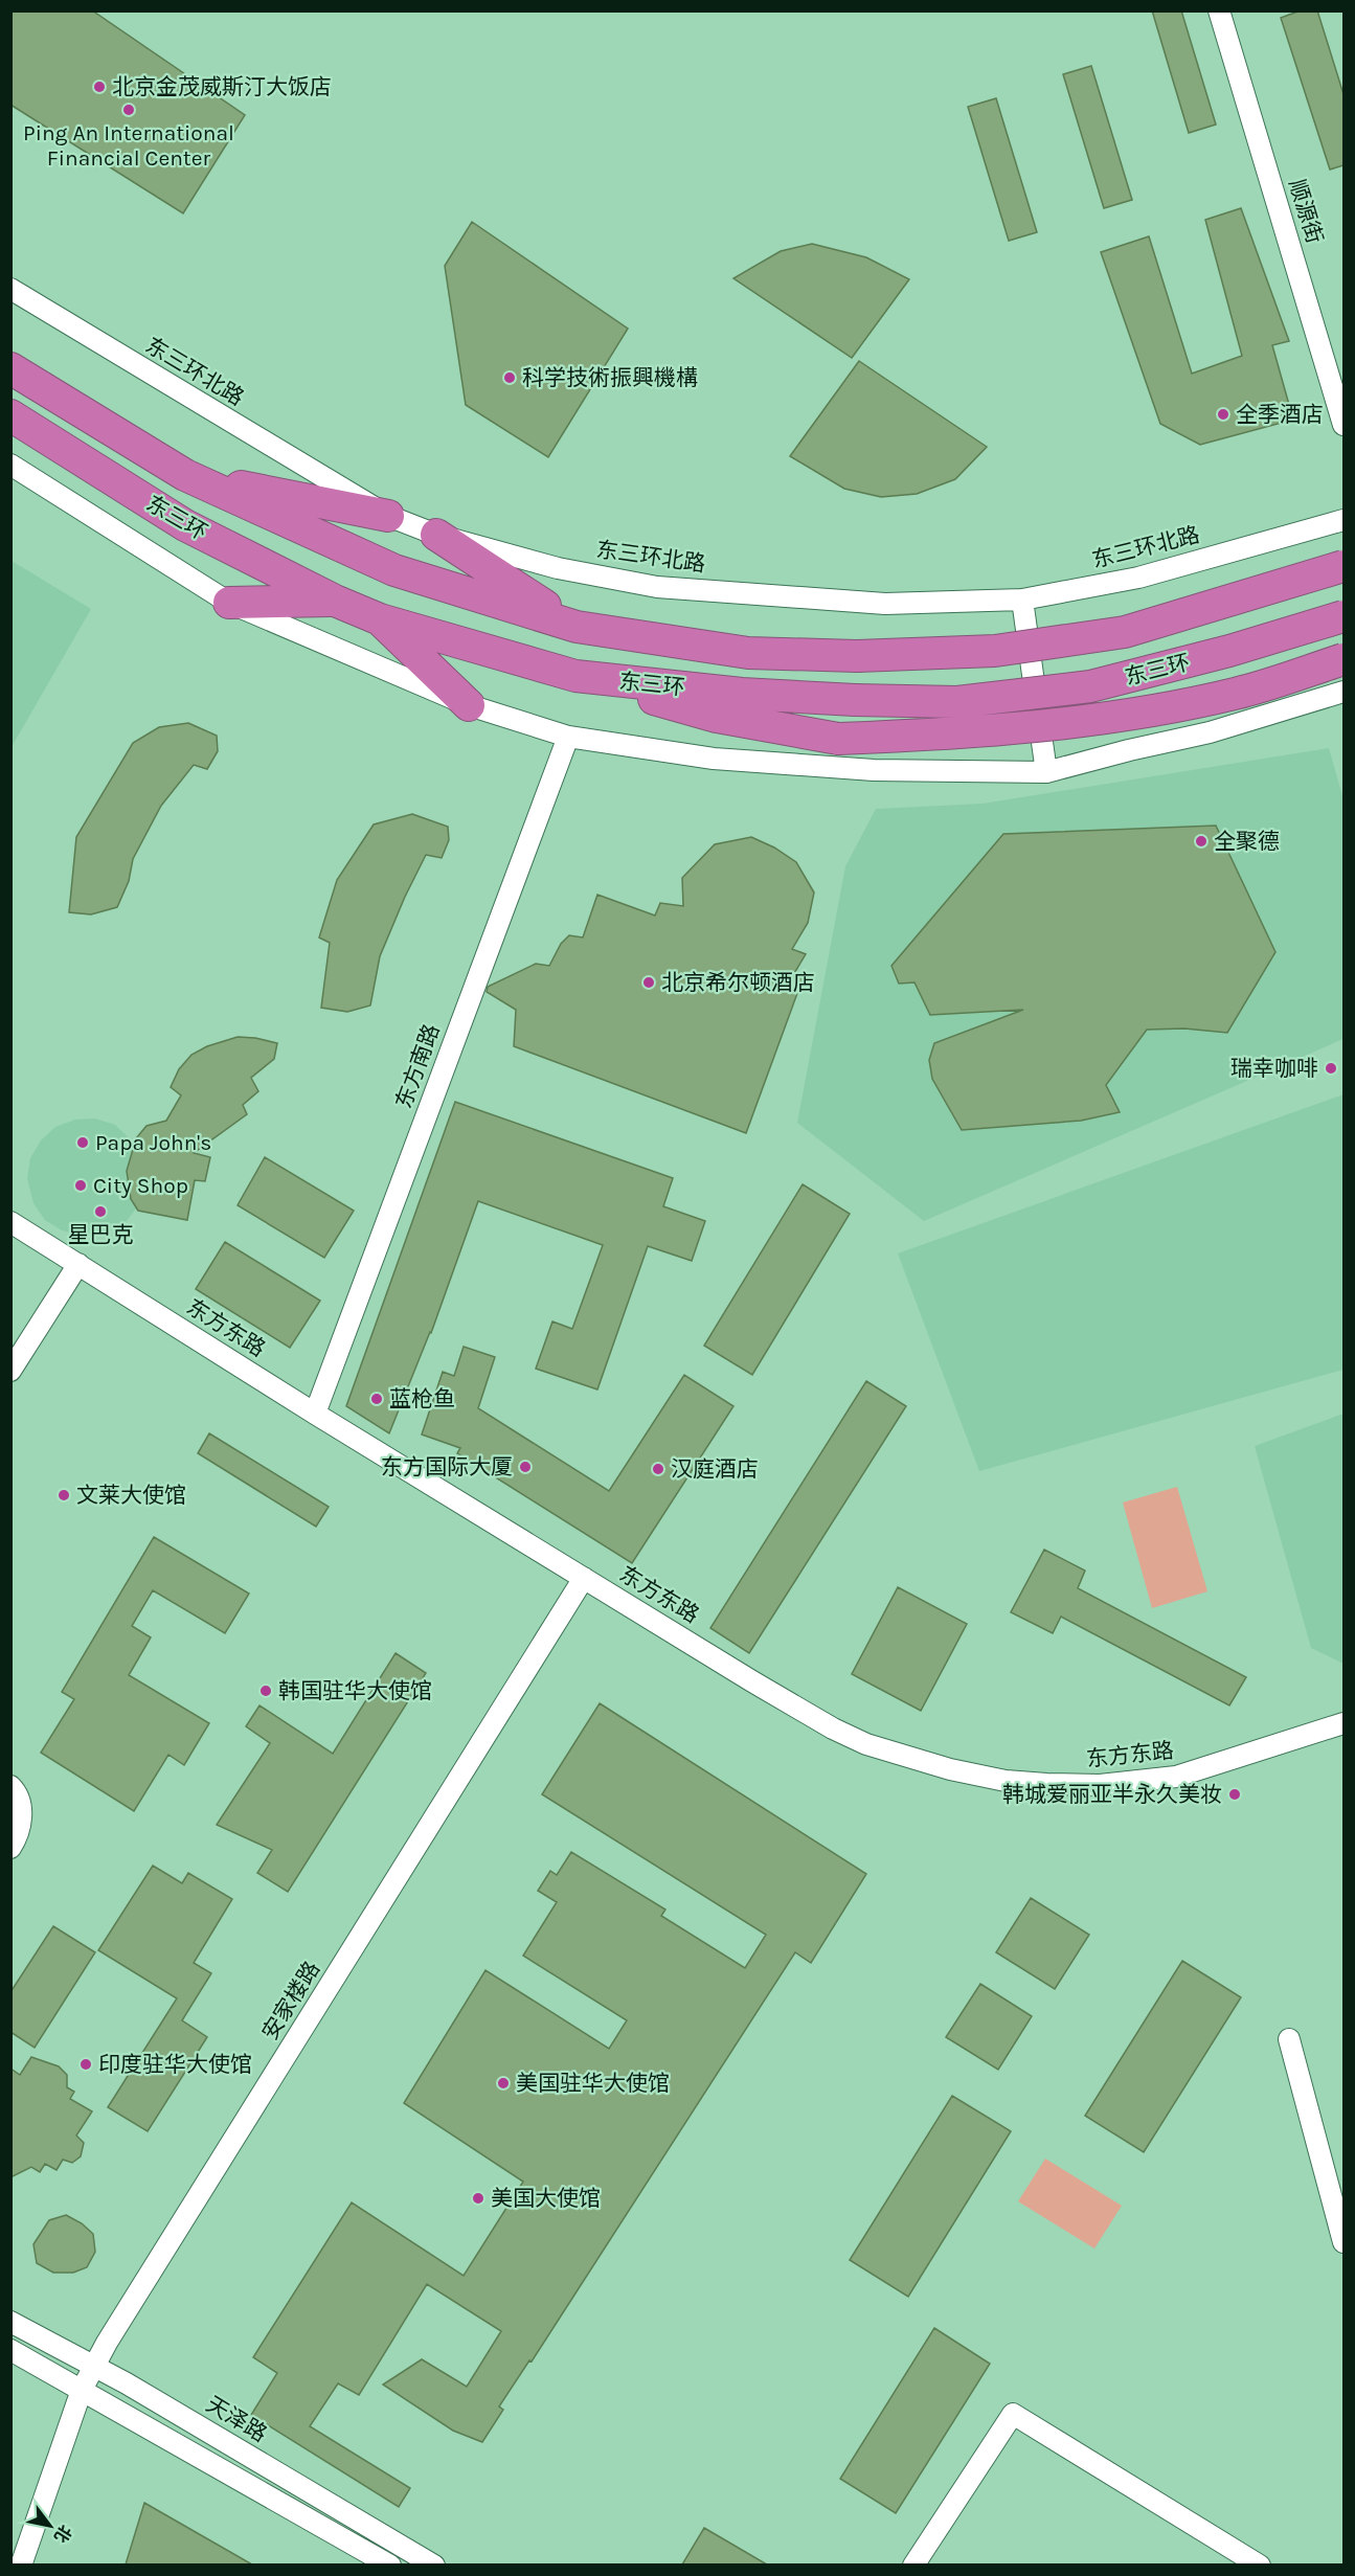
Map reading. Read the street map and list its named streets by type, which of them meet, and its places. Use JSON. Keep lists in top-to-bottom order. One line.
{"streets":{"highway":["东三环"],"street":["顺源街","东三环北路","东方南路","东方东路","安家楼路","天泽路"]},"crossings":[["东方南路","东方东路"],["东方东路","安家楼路"],["安家楼路","天泽路"]],"places":["北京金茂威斯汀大饭店","Ping An International Financial Center","科学技術振興機構","全季酒店","全聚德","北京希尔顿酒店","瑞幸咖啡","Papa John's","City Shop","星巴克","蓝枪鱼","东方国际大厦","汉庭酒店","文莱大使馆","韩国驻华大使馆","韩城爱丽亚半永久美妆","印度驻华大使馆","美国驻华大使馆","美国大使馆"],"north":"bottom right"}
